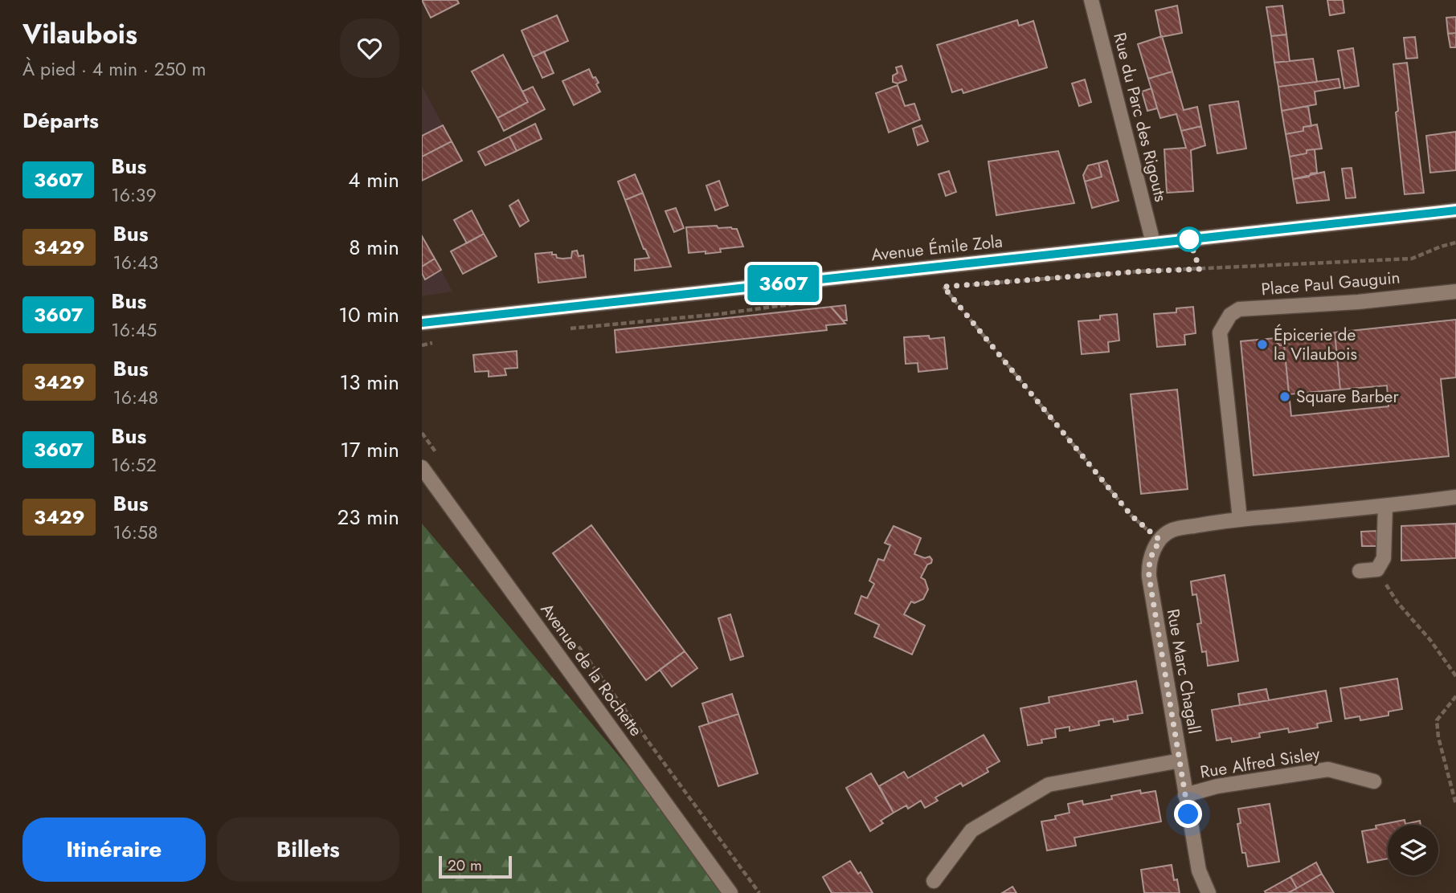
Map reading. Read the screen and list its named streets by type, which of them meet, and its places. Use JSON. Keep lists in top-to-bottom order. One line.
{"streets":{"street":["Rue du Parc des Rigouts","Avenue Émile Zola","Place Paul Gauguin","Avenue de la Rochette","Rue Marc Chagall","Rue Alfred Sisley"]},"crossings":[["Rue du Parc des Rigouts","Avenue Émile Zola"],["Rue Marc Chagall","Rue Alfred Sisley"]],"places":["Épicerie de la Vilaubois","Square Barber"],"lines":["bus line 3607"],"scale_bar":"20 m","page":{"heading":[["Vilaubois","À pied · 4 min · 250 m"],"Départs"],"on_map":"3607","list":[{"mark":"3607","name":"Bus","note":"16:39","value":"4 min"},{"mark":"3429","name":"Bus","note":"16:43","value":"8 min"},{"mark":"3607","name":"Bus","note":"16:45","value":"10 min"},{"mark":"3429","name":"Bus","note":"16:48","value":"13 min"},{"mark":"3607","name":"Bus","note":"16:52","value":"17 min"},{"mark":"3429","name":"Bus","note":"16:58","value":"23 min"}],"buttons":["Itinéraire","Billets"],"scale":"20 m"}}
